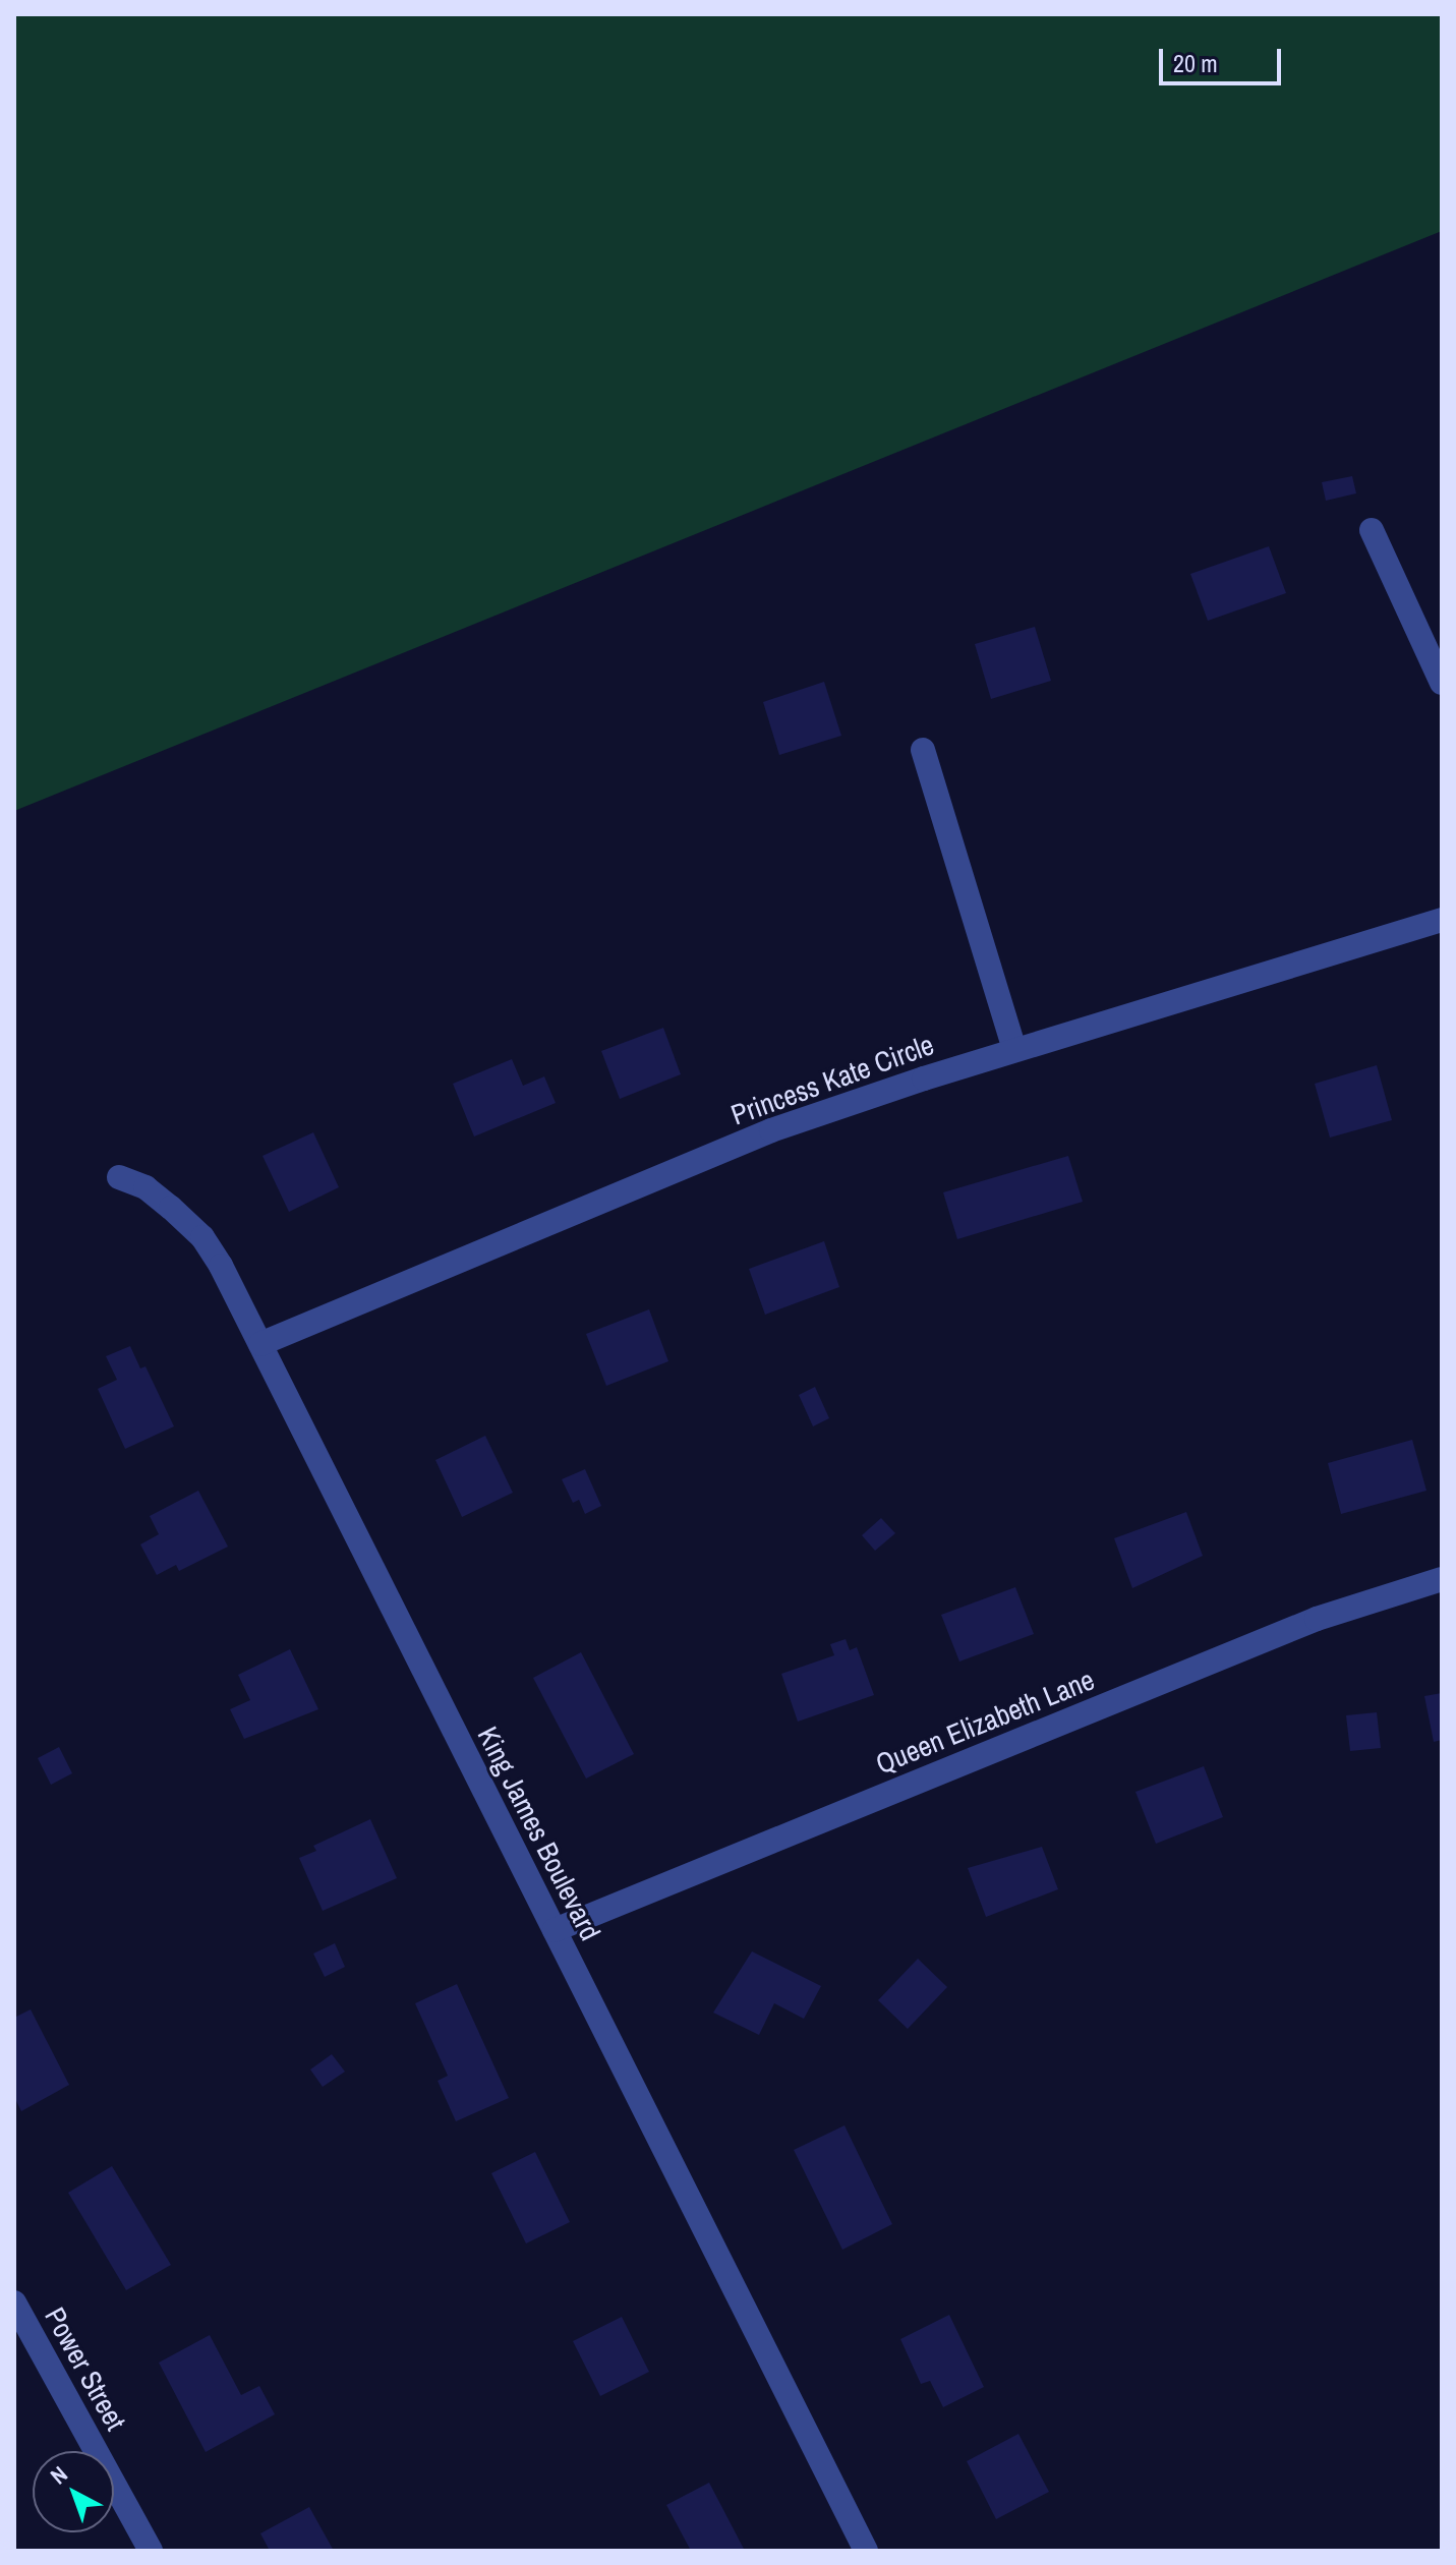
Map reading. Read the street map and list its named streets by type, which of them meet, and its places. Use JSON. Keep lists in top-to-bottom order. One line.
{"streets":{"street":["Princess Kate Circle","Queen Elizabeth Lane","King James Boulevard","Power Street"]},"crossings":[["Princess Kate Circle","King James Boulevard"],["Queen Elizabeth Lane","King James Boulevard"]],"scale_bar":"20 m","north":"top left"}
